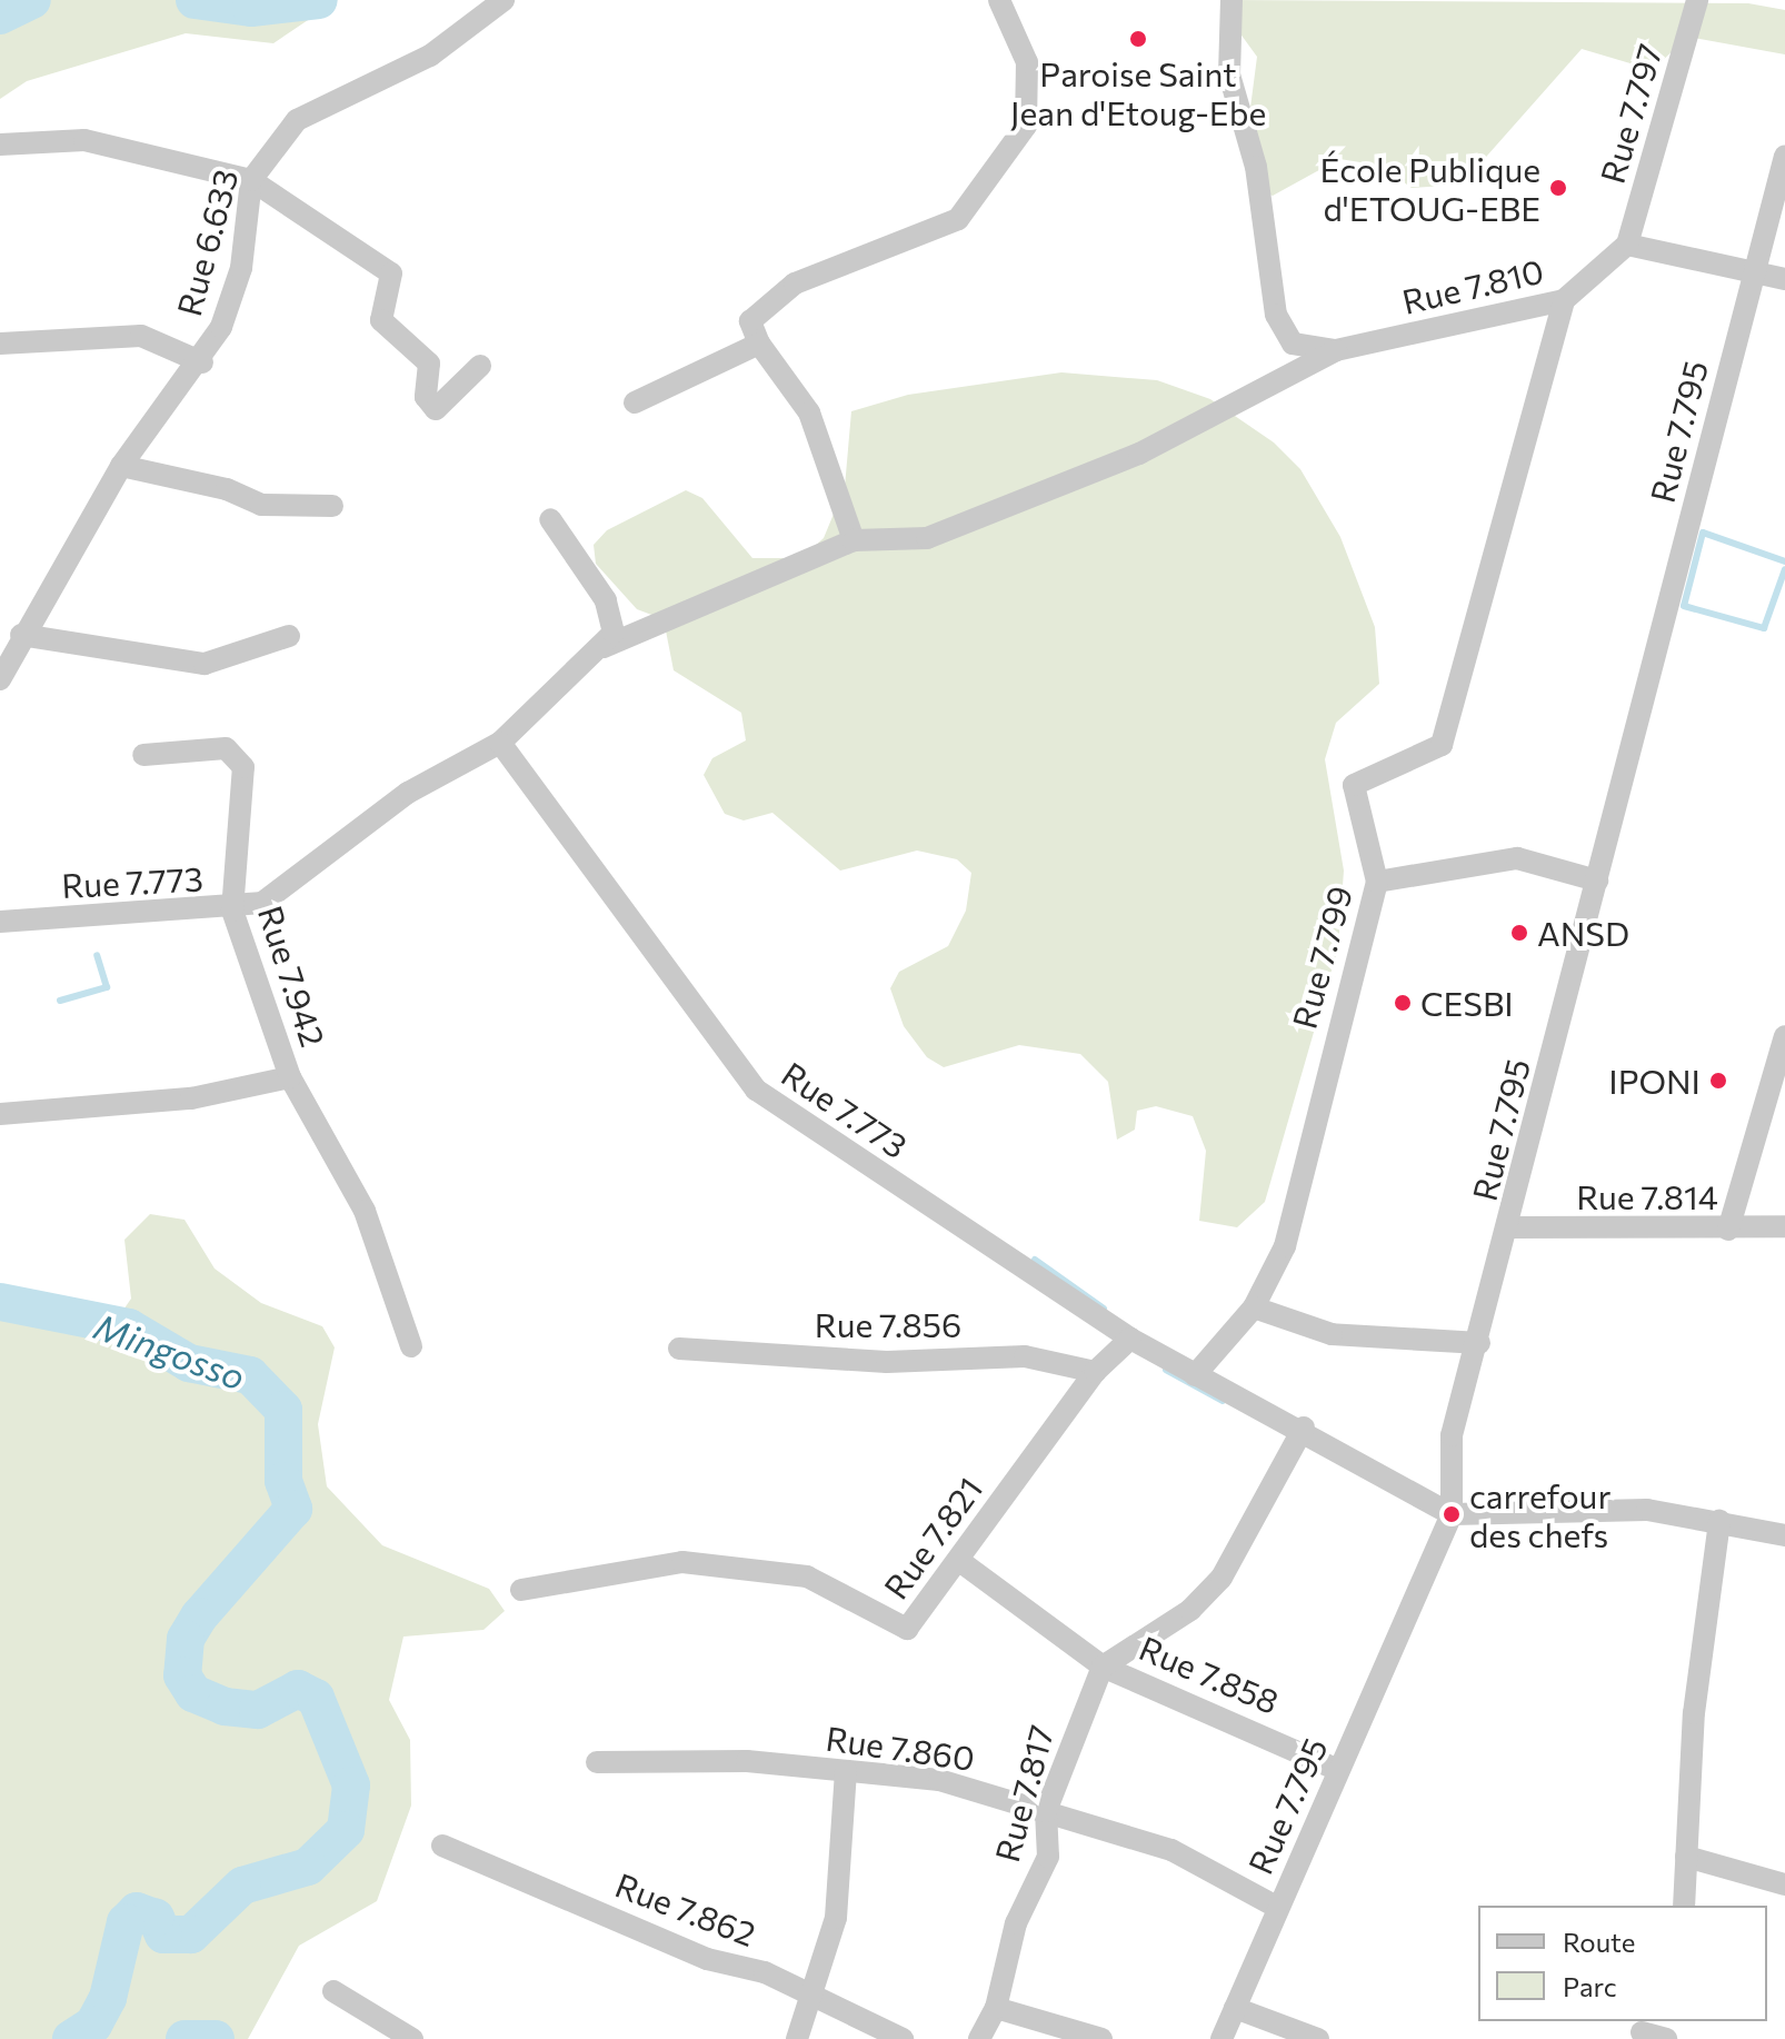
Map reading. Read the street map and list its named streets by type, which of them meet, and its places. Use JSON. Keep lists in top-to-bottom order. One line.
{"streets":{"street":["Rue 7.797","Rue 6.633","Rue 7.810","Rue 7.795","Rue 7.773","Rue 7.799","Rue 7.942","Rue 7.814","Rue 7.856","Rue 7.821","Rue 7.858","Rue 7.860","Rue 7.817","Rue 7.862"]},"crossings":[["Rue 7.797","Rue 7.810"],["Rue 7.810","Rue 7.799"],["Rue 7.795","Rue 7.773"],["Rue 7.795","Rue 7.814"],["Rue 7.795","Rue 7.858"],["Rue 7.795","Rue 7.860"],["Rue 7.773","Rue 7.799"],["Rue 7.773","Rue 7.942"],["Rue 7.773","Rue 7.821"],["Rue 7.856","Rue 7.821"],["Rue 7.821","Rue 7.858"],["Rue 7.858","Rue 7.817"],["Rue 7.860","Rue 7.817"]],"water":["Mingosso"],"places":["Paroise Saint Jean d'Etoug-Ebe","École Publique d'ETOUG-EBE","ANSD","CESBI","IPONI","carrefour des chefs"],"legend":["Route","Parc"]}
